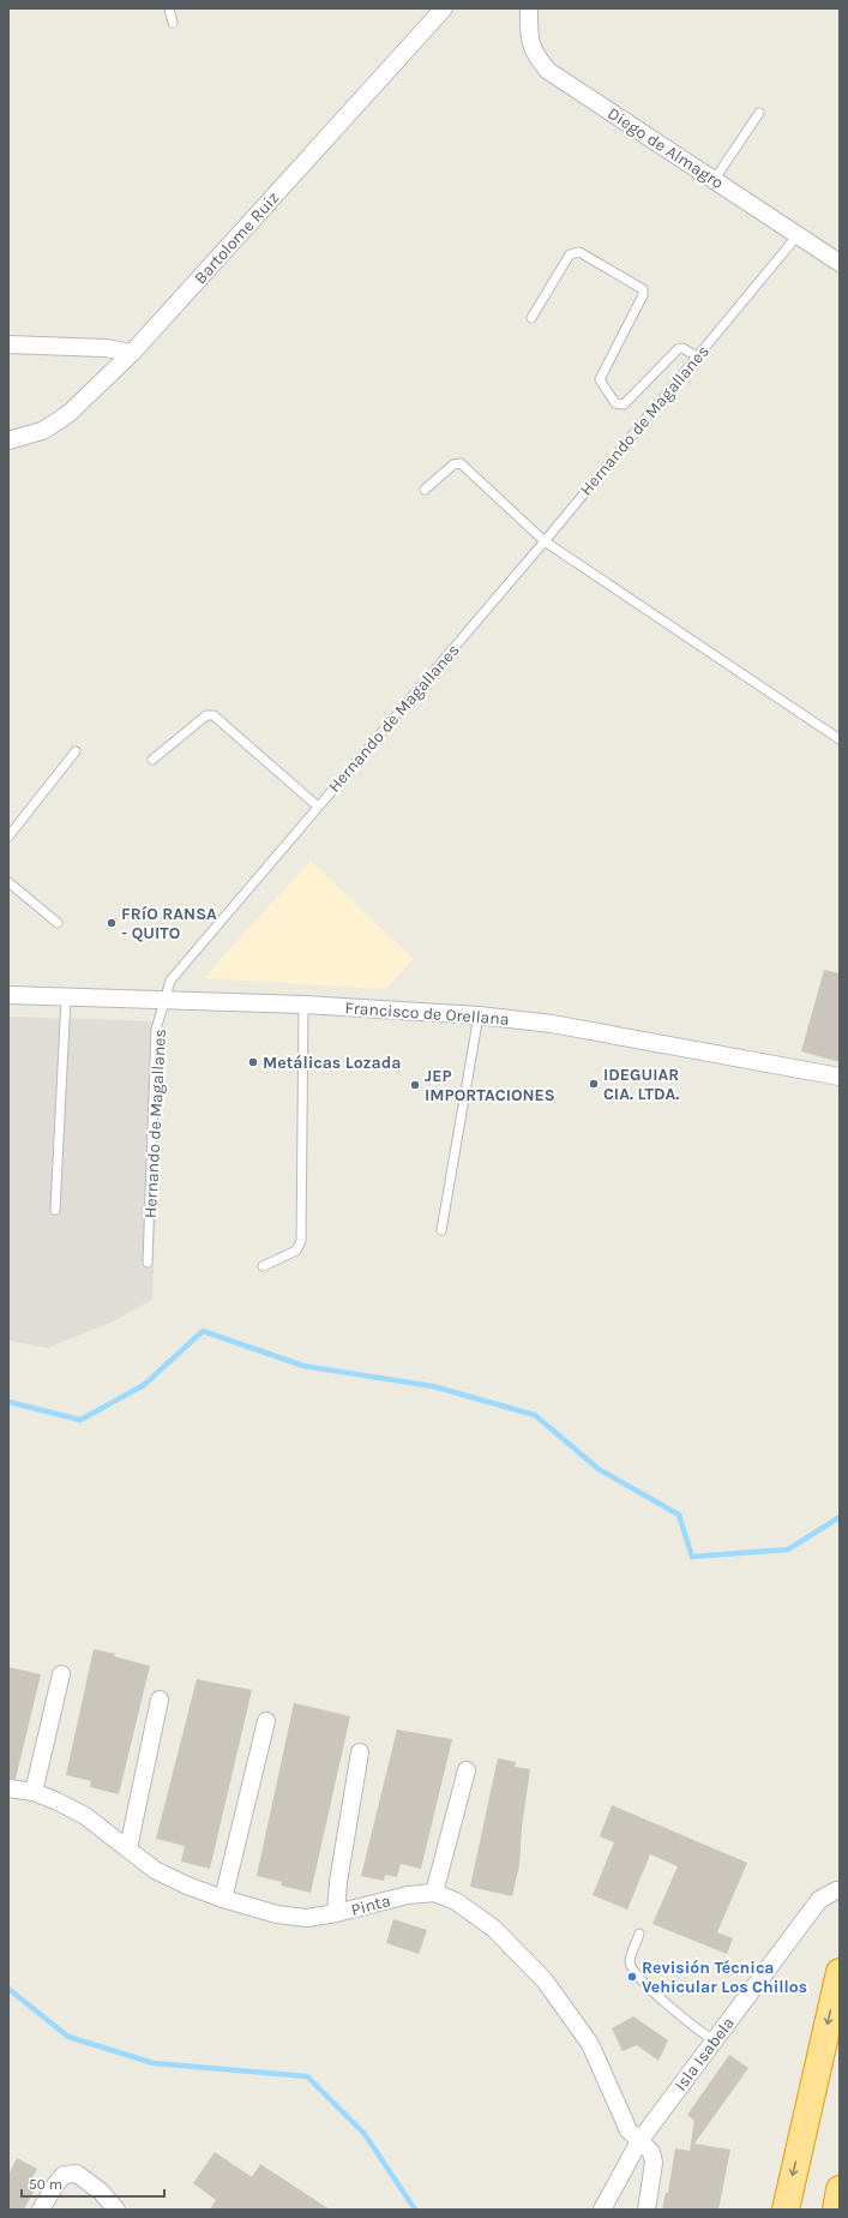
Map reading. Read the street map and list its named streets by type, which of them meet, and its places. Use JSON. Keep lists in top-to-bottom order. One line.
{"streets":{"street":["Diego de Almagro","Bartolome Ruiz","Francisco de Orellana","Pinta","Isla Isabela"],"lane":["Hernando de Magallanes"]},"crossings":[["Diego de Almagro","Hernando de Magallanes"],["Hernando de Magallanes","Francisco de Orellana"],["Pinta","Isla Isabela"]],"places":["FRíO RANSA - QUITO","Metálicas Lozada","IDEGUIAR CIA. LTDA.","JEP IMPORTACIONES","Revisión Técnica Vehicular Los Chillos"],"scale_bar":"50 m"}
